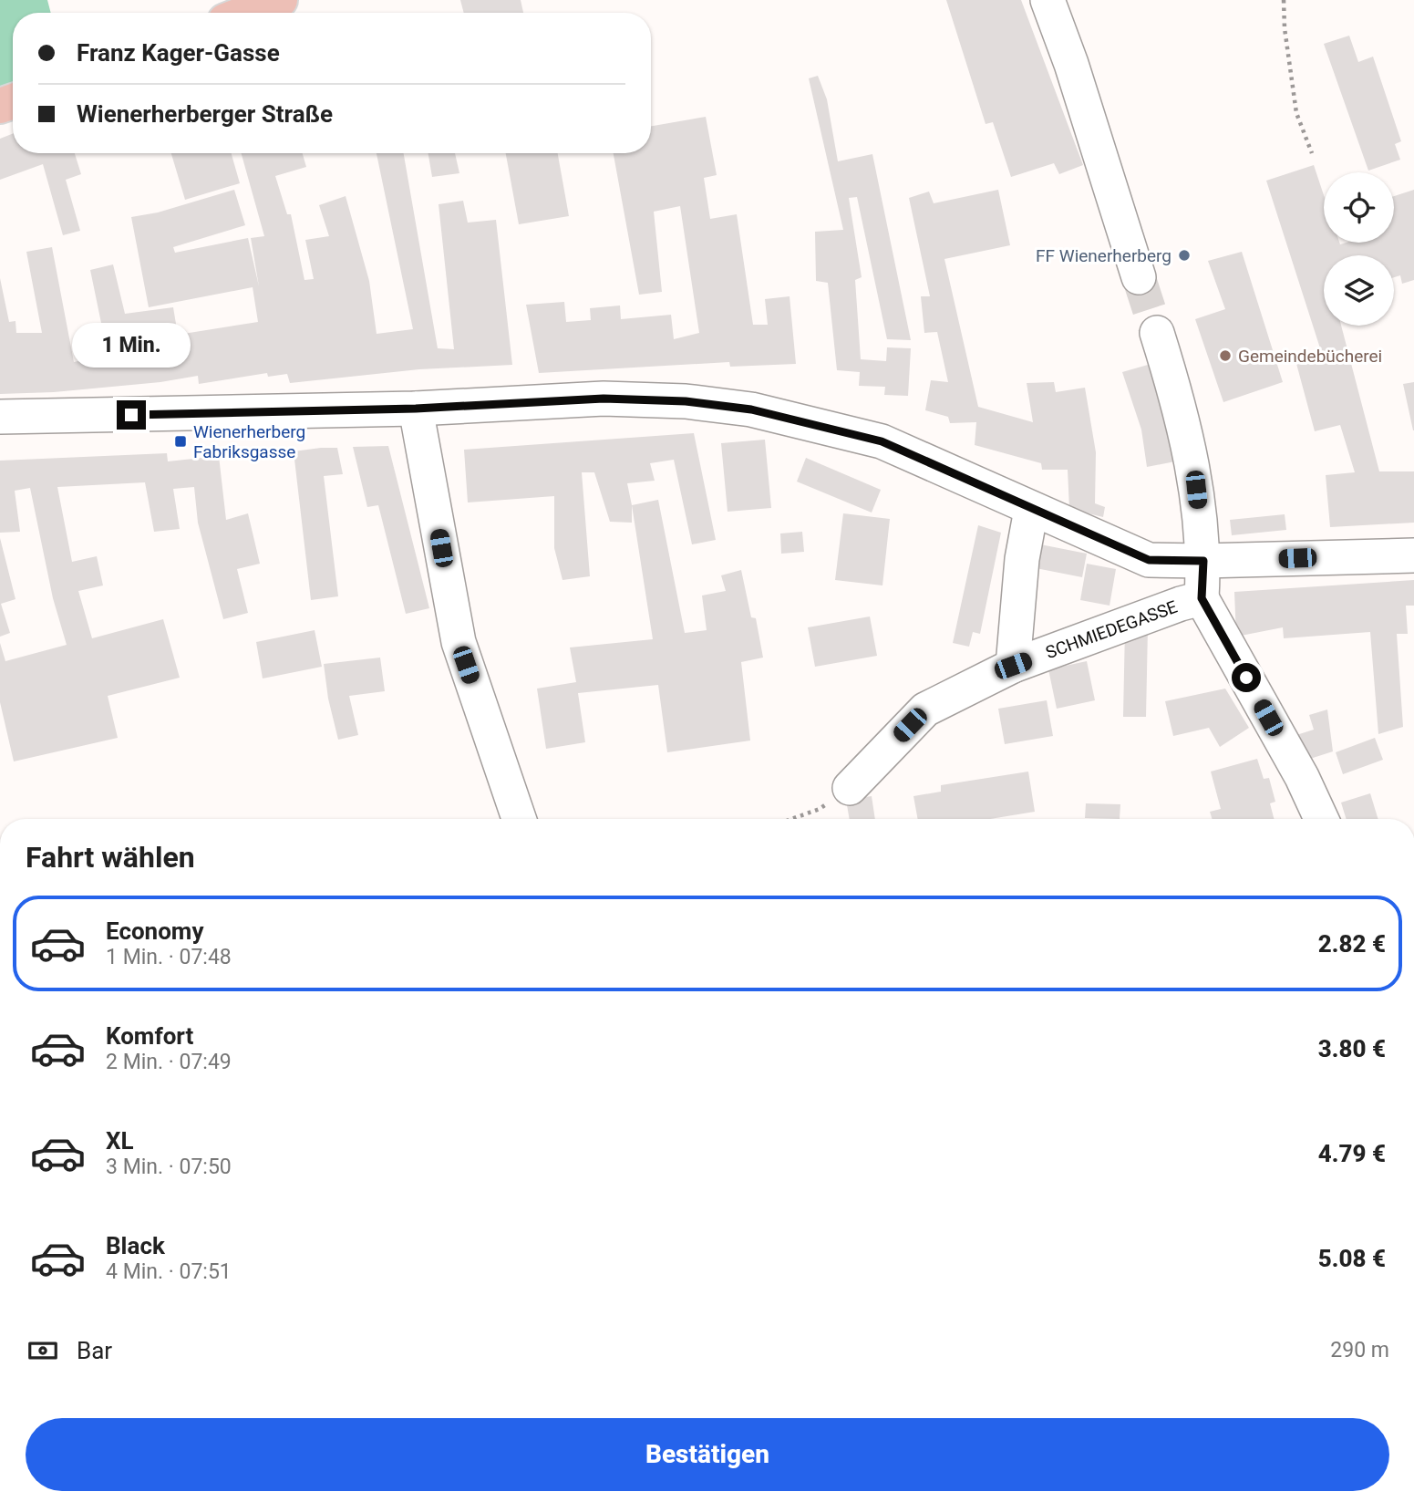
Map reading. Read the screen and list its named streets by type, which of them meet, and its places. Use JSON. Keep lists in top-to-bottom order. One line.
{"streets":{"street":["SCHMIEDEGASSE"]},"places":{"other":["FF Wienerherberg","Gemeindebücherei"],"transit":["Wienerherberg Fabriksgasse"]},"page":{"banner":["Franz Kager-Gasse","Wienerherberger Straße"],"bubble":"1 Min.","heading":"Fahrt wählen","list":[{"name":"Economy","note":"1 Min. · 07:48","value":"2.82 €"},{"name":"Komfort","note":"2 Min. · 07:49","value":"3.80 €"},{"name":"XL","note":"3 Min. · 07:50","value":"4.79 €"},{"name":"Black","note":"4 Min. · 07:51","value":"5.08 €"}],"pay":["Bar","290 m"],"buttons":"Bestätigen"}}
